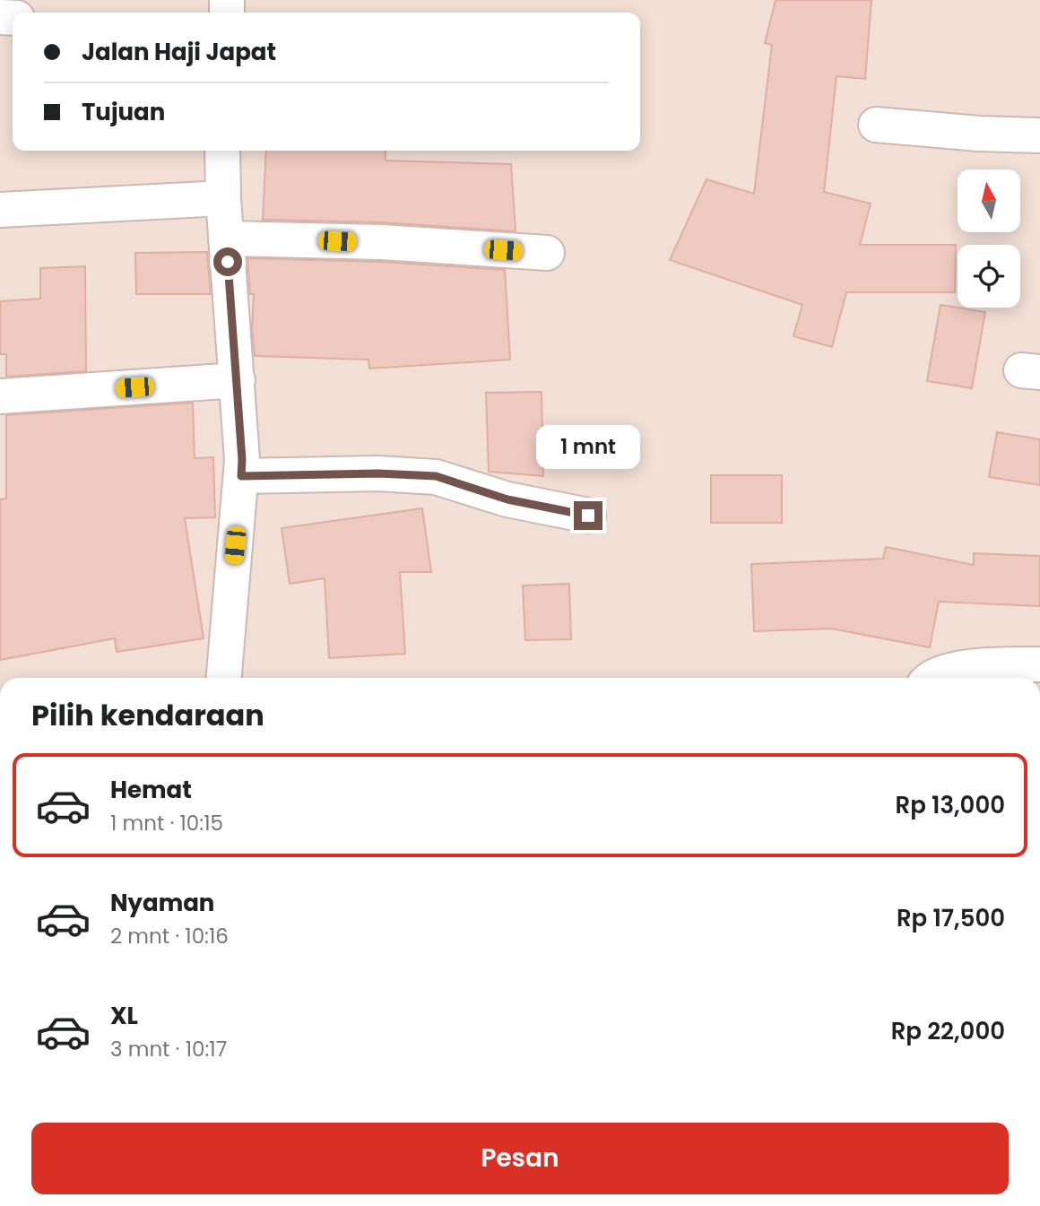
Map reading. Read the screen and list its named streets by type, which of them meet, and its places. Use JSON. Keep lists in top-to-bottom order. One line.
{"north":"top","page":{"banner":["Jalan Haji Japat","Tujuan"],"bubble":"1 mnt","heading":"Pilih kendaraan","list":[{"name":"Hemat","note":"1 mnt · 10:15","value":"Rp 13,000"},{"name":"Nyaman","note":"2 mnt · 10:16","value":"Rp 17,500"},{"name":"XL","note":"3 mnt · 10:17","value":"Rp 22,000"}],"buttons":"Pesan"}}
